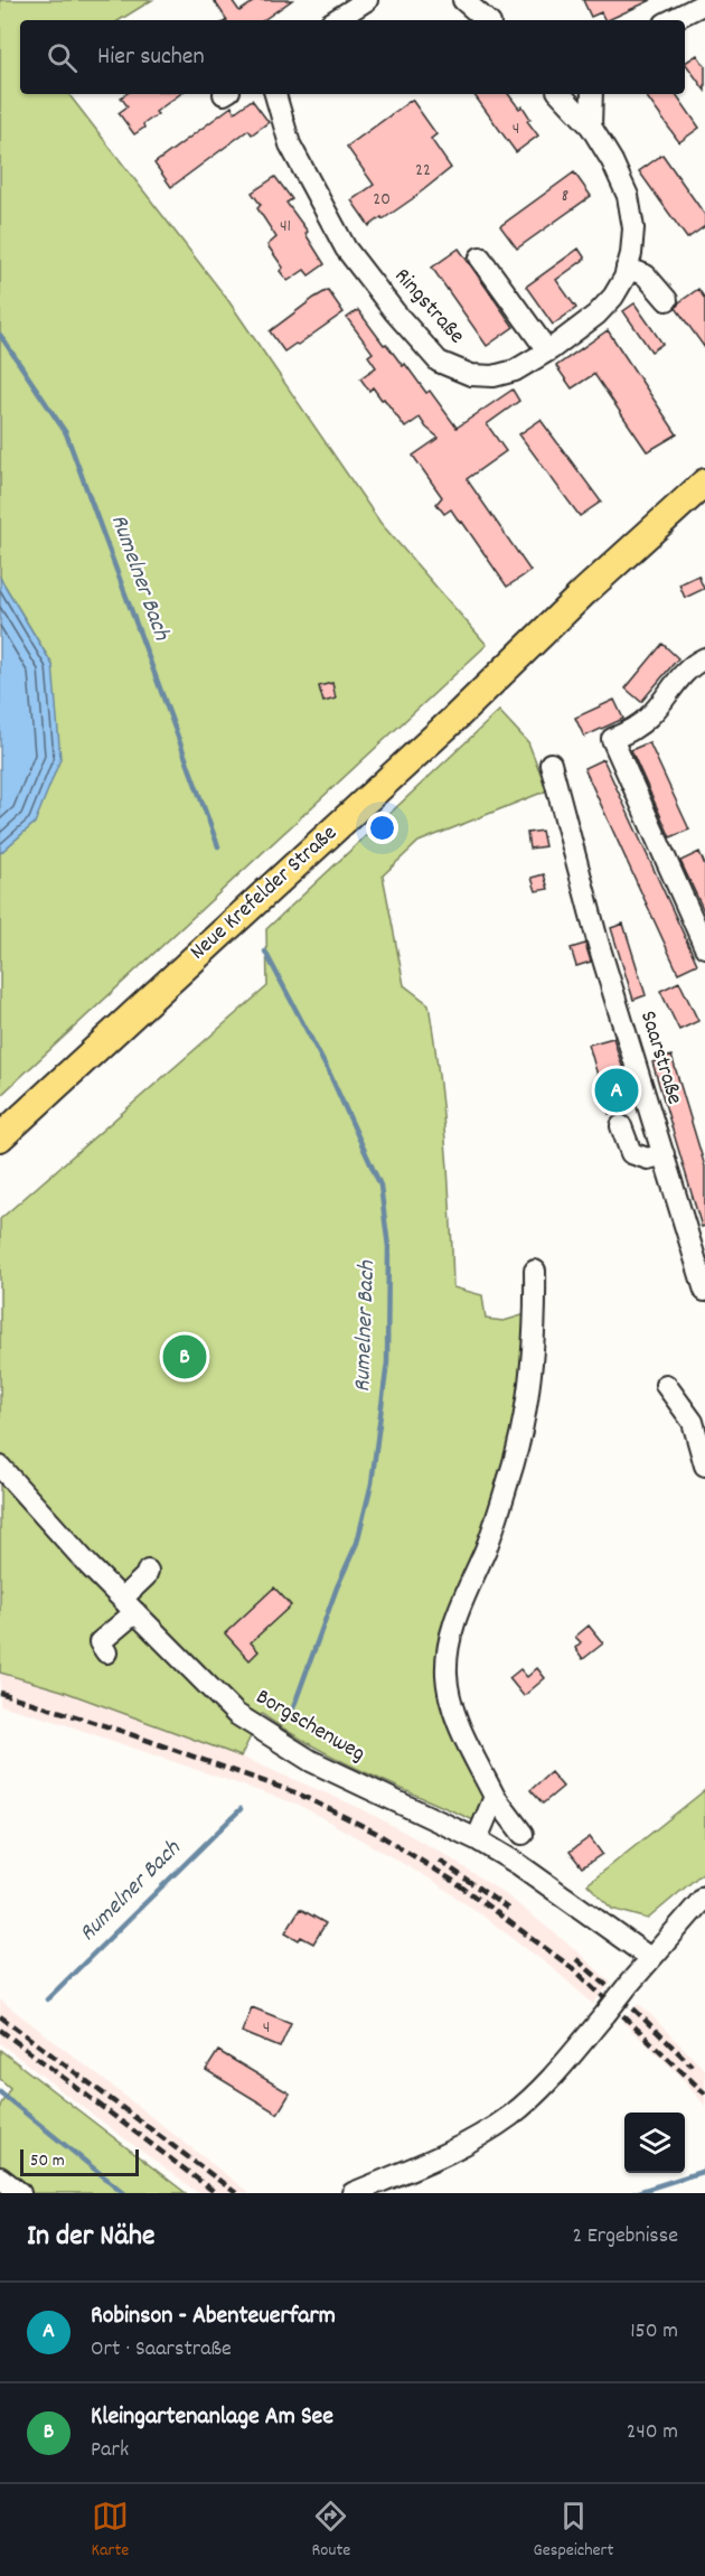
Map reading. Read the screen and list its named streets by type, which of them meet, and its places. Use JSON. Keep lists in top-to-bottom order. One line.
{"streets":{"main road":["Neue Krefelder Straße"],"street":["Ringstraße","Saarstraße","Borgschenweg"]},"water":["Rumelner Bach"],"house_numbers":["4","22","8","20","41","4"],"scale_bar":"50 m","page":{"search":"Hier suchen","pins":["A","B"],"scale":"50 m","heading":["In der Nähe","2 Ergebnisse"],"list":[{"mark":"A","name":"Robinson - Abenteuerfarm","note":"Ort · Saarstraße","value":"150 m"},{"mark":"B","name":"Kleingartenanlage Am See","note":"Park","value":"240 m"}],"nav":["Karte","Route","Gespeichert"]}}
